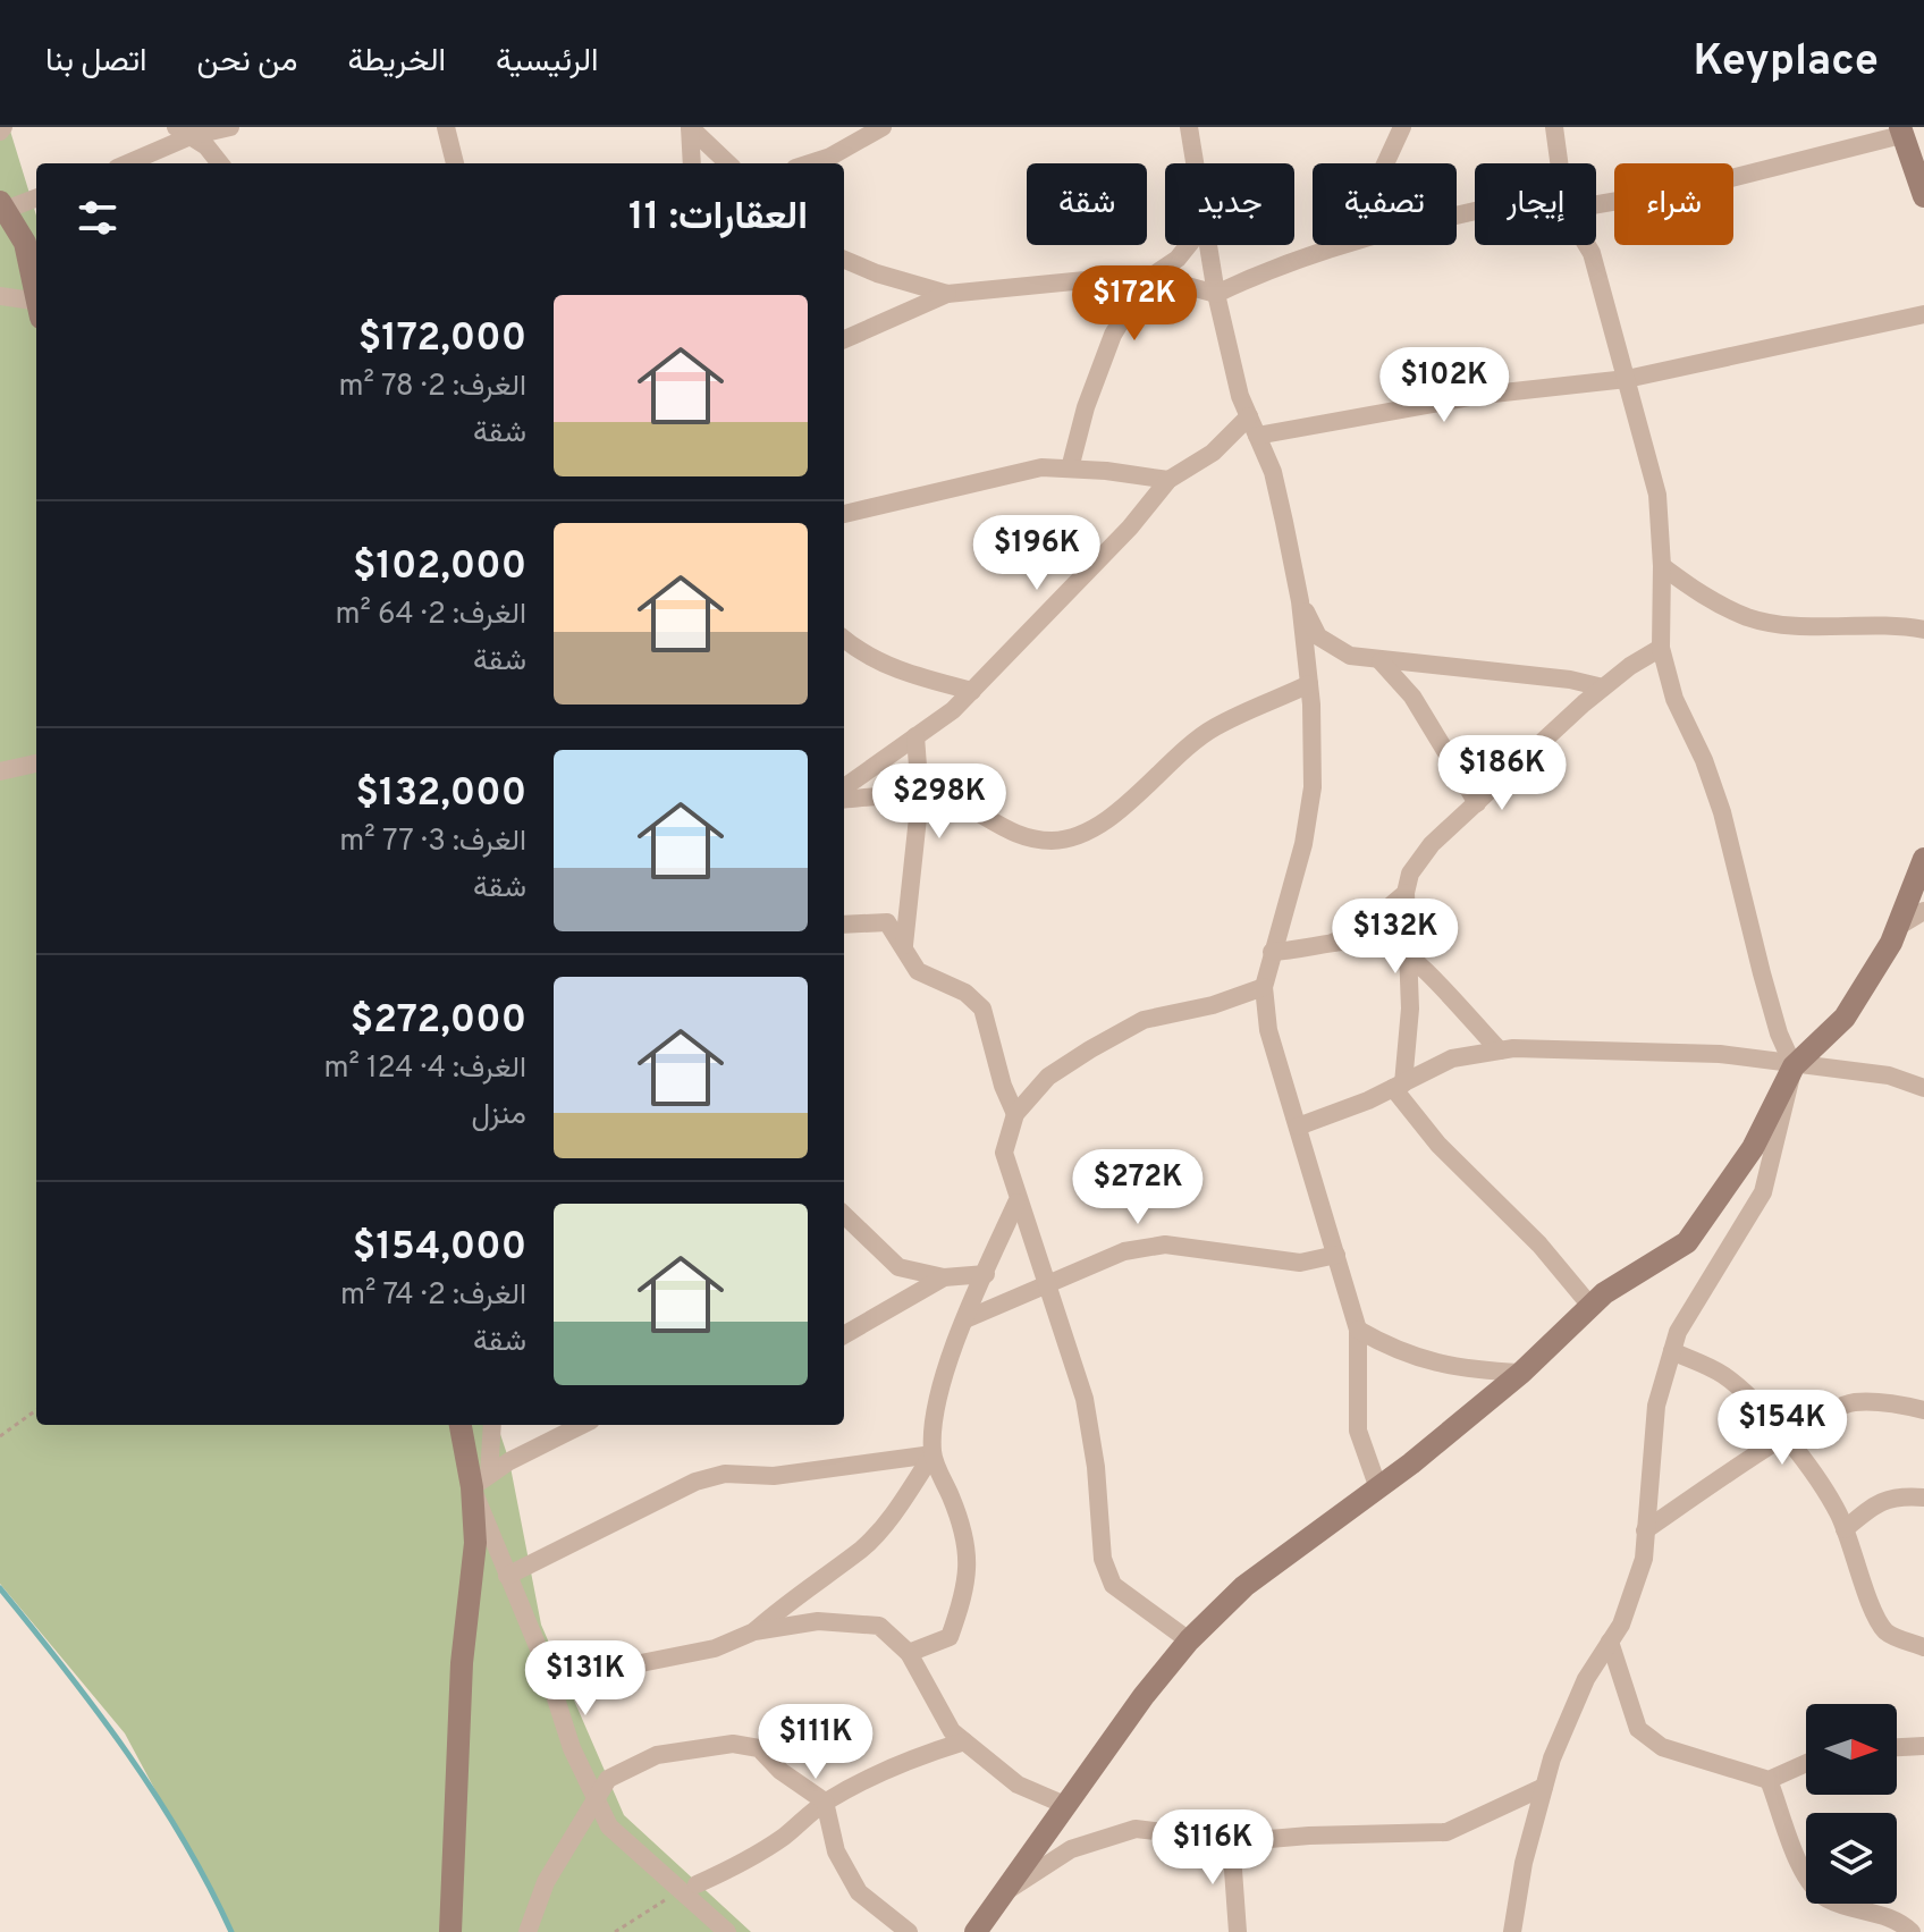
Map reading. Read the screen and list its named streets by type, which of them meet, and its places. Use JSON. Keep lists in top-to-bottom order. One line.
{"north":"right","page":{"header":"Keyplace","nav":["الرئيسية","الخريطة","من نحن","اتصل بنا"],"chip":["شراء","إيجار","تصفية","جديد","شقة"],"heading":"العقارات: 11","price":["$172K","$102K","$196K","$186K","$298K","$132K","$272K","$154K","$131K","$111K","$116K"],"list":[{"name":"$172,000","note":"الغرف: 2 · 78 m² · شقة"},{"name":"$102,000","note":"الغرف: 2 · 64 m² · شقة"},{"name":"$132,000","note":"الغرف: 3 · 77 m² · شقة"},{"name":"$272,000","note":"الغرف: 4 · 124 m² · منزل"},{"name":"$154,000","note":"الغرف: 2 · 74 m² · شقة"}]}}
